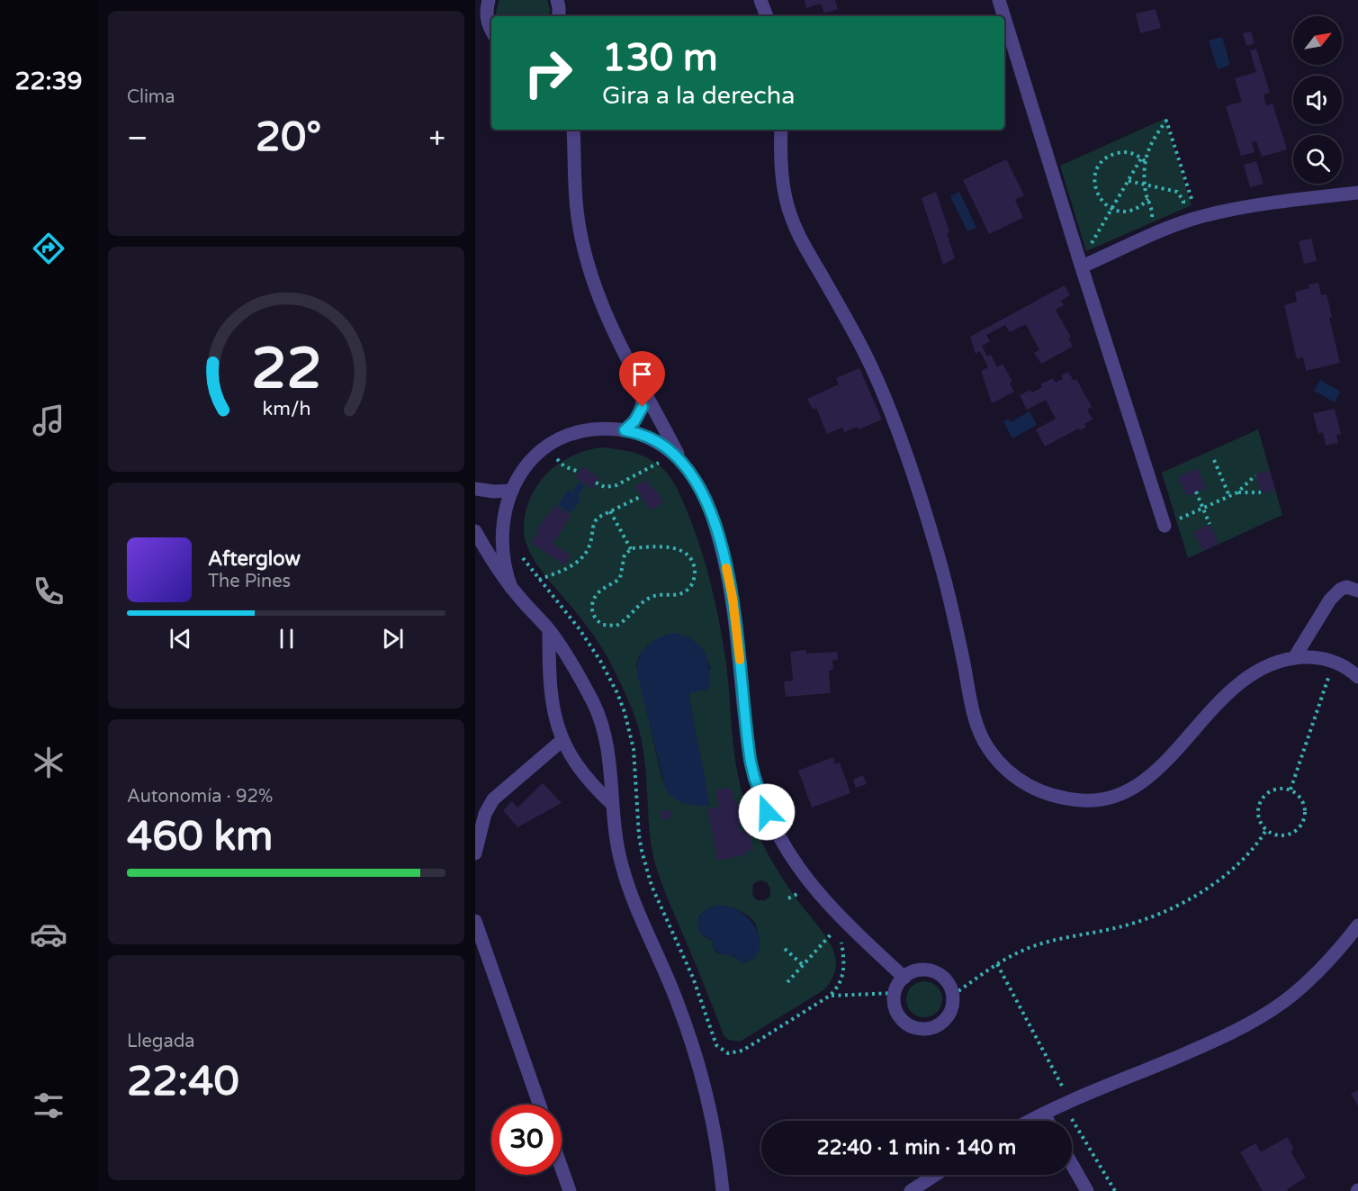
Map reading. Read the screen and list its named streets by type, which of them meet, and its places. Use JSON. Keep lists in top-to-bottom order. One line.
{"north":"top right","page":{"tabs":"22:39","tile":["Clima",["Autonomía · 92%","460 km"],["Llegada","22:40"]],"turn":["130 m","Gira a la derecha"],"heat":["−","20°","+"],"song":["Afterglow","The Pines"],"limit":"30","trip":"22:40 · 1 min · 140 m","gauge":["22","km/h"]}}
